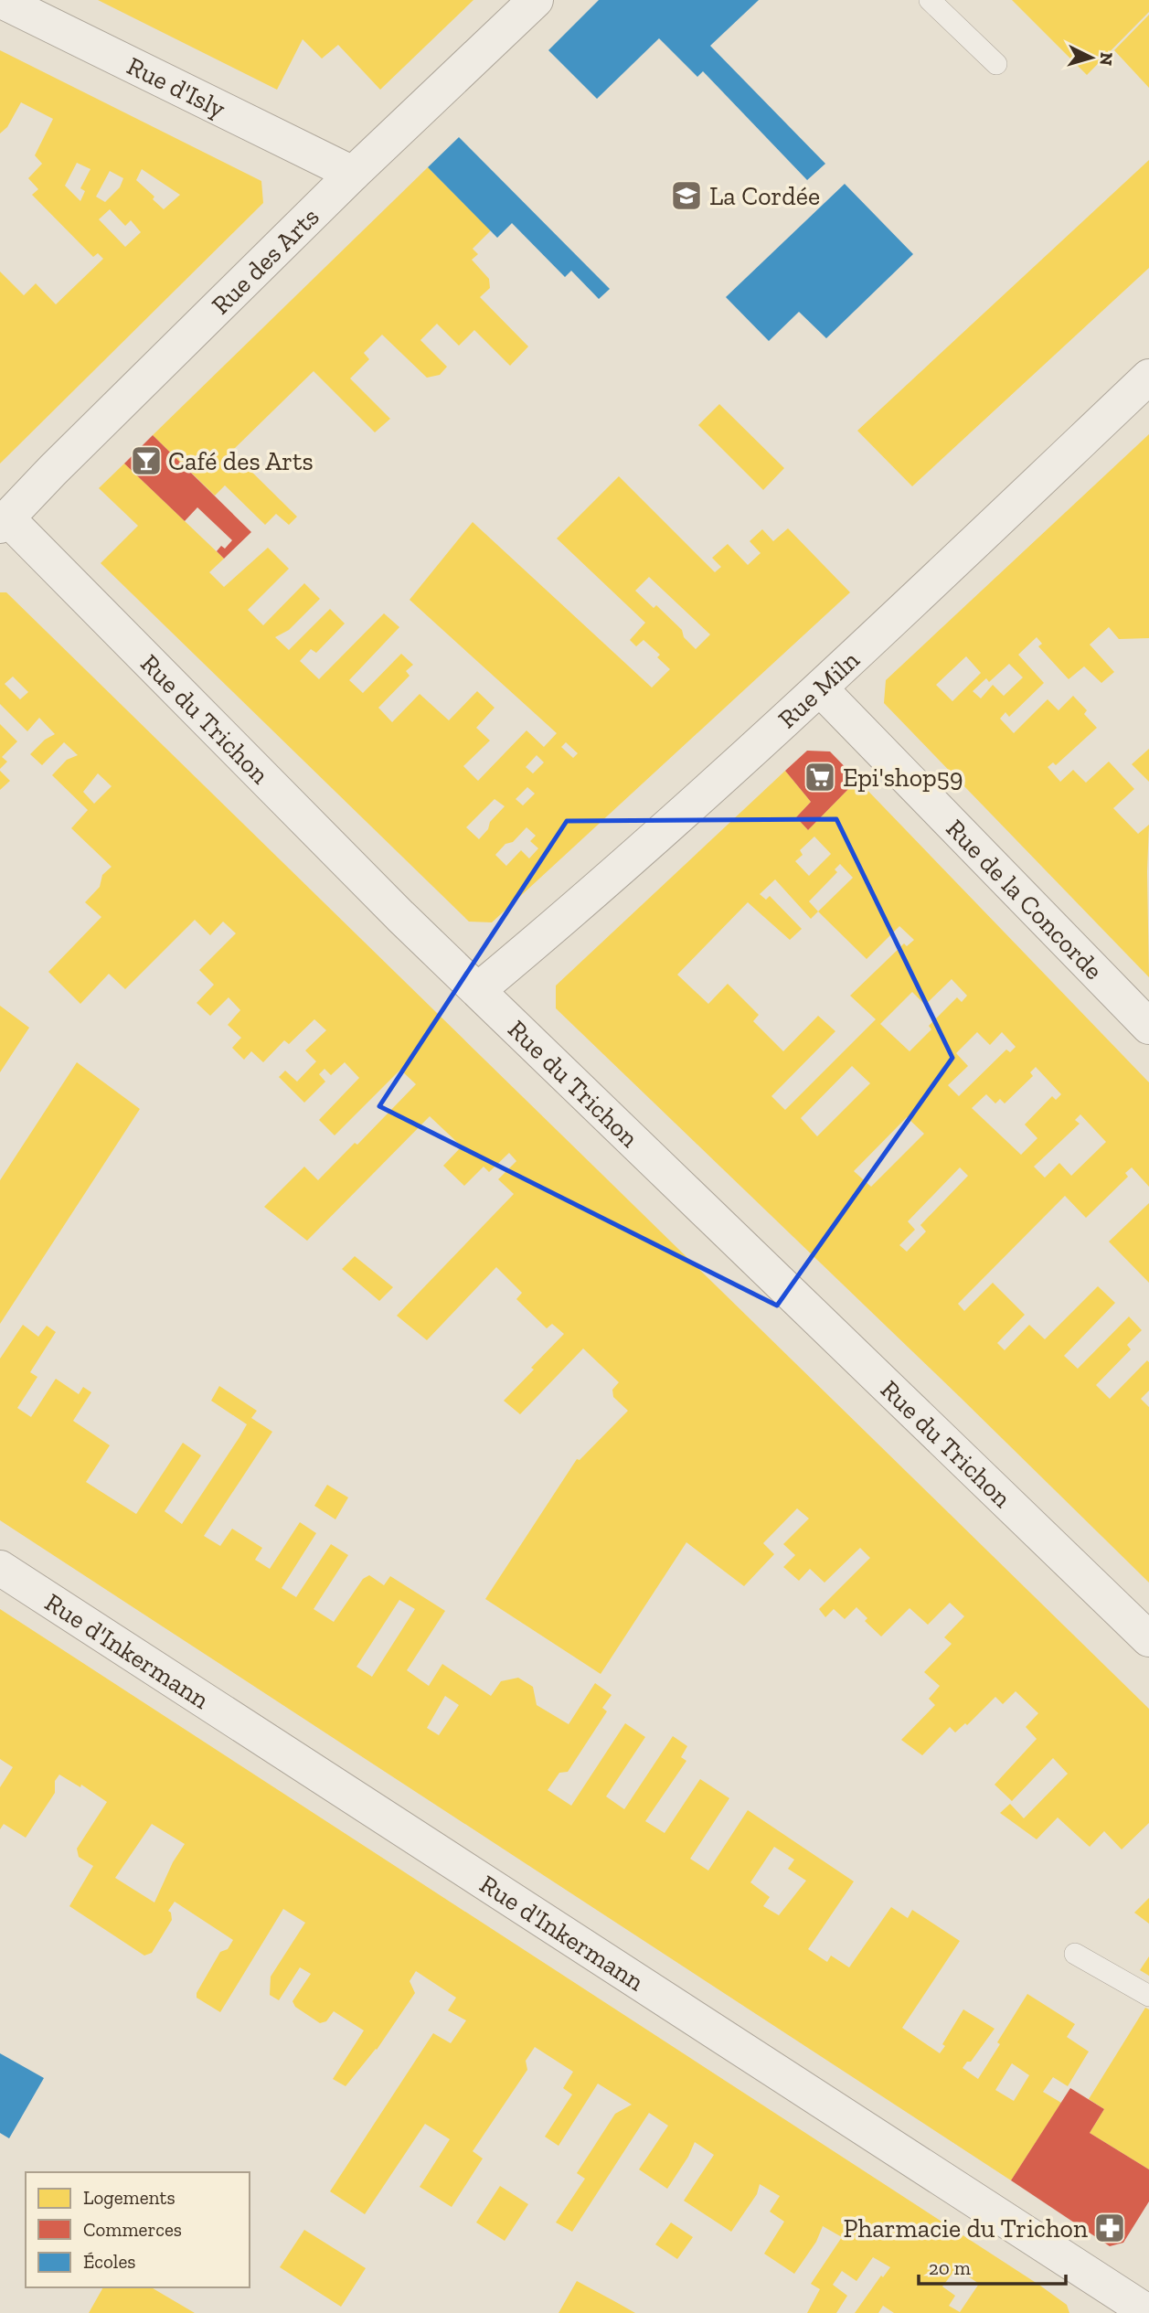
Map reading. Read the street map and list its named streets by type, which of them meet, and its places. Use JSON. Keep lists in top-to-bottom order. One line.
{"streets":{"street":["Rue d'Isly","Rue des Arts","Rue Miln","Rue du Trichon","Rue de la Concorde","Rue d'Inkermann"]},"crossings":[["Rue d'Isly","Rue des Arts"],["Rue des Arts","Rue du Trichon"],["Rue Miln","Rue du Trichon"],["Rue Miln","Rue de la Concorde"]],"places":{"school or university":["La Cordée"],"bar":["Café des Arts"],"supermarket":["Epi'shop59"],"pharmacy":["Pharmacie du Trichon"]},"legend":["Logements","Commerces","Écoles"],"scale_bar":"20 m","north":"right"}
